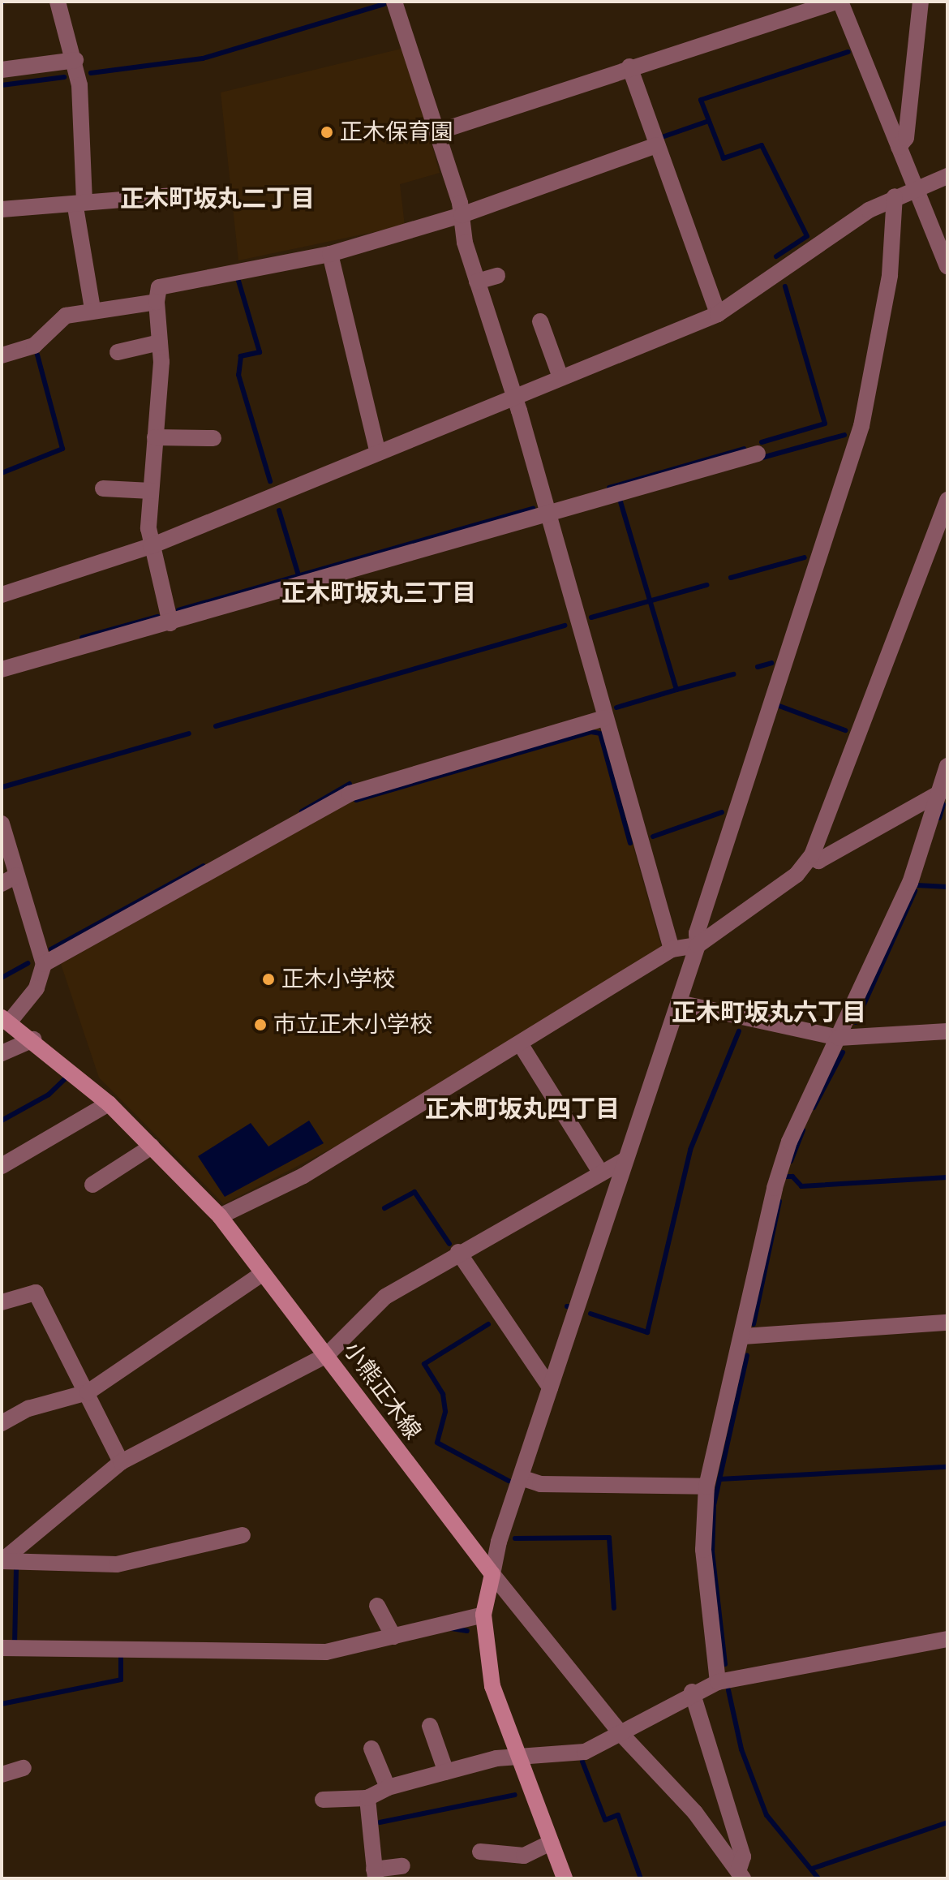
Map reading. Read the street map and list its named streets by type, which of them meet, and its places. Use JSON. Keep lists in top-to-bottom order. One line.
{"streets":{"main road":["小熊正木線"]},"districts":["正木町坂丸二丁目","正木町坂丸三丁目","正木町坂丸六丁目","正木町坂丸四丁目"],"places":["正木保育園","正木小学校","市立正木小学校"]}
